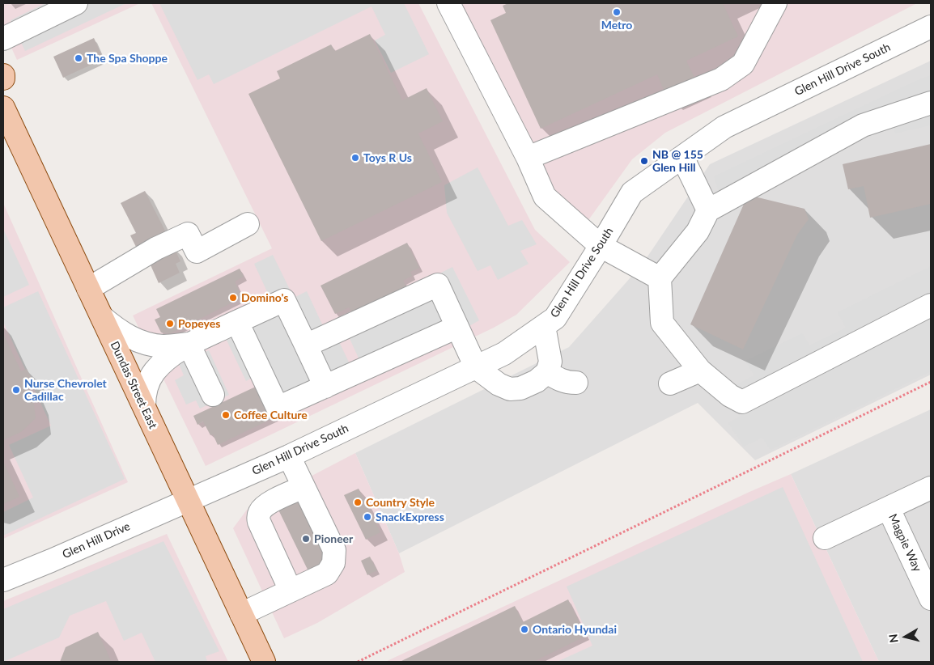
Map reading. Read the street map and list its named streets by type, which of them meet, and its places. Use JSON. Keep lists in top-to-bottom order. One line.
{"streets":{"main road":["Dundas Street East"],"street":["Glen Hill Drive South","Glen Hill Drive","Magpie Way"]},"crossings":[["Glen Hill Drive South","Dundas Street East"],["Glen Hill Drive South","Glen Hill Drive"],["Dundas Street East","Glen Hill Drive"]],"places":["Metro","The Spa Shoppe","Toys R Us","NB @ 155 Glen Hill","Domino's","Popeyes","Nurse Chevrolet Cadillac","Coffee Culture","Country Style","SnackExpress","Pioneer","Ontario Hyundai"],"north":"left"}
